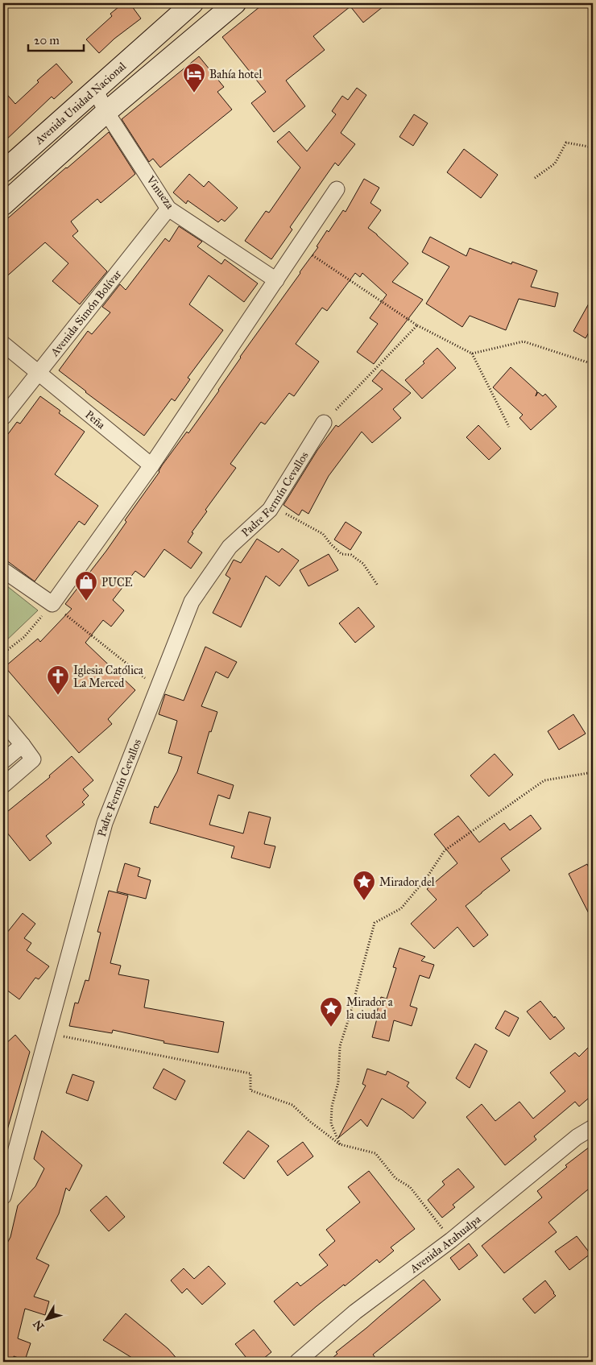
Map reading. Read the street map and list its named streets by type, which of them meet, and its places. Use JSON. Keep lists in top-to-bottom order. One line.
{"streets":{"main road":["Avenida Unidad Nacional"],"street":["Vinueza","Avenida Simón Bolívar","Peña","Padre Fermín Cevallos","Avenida Atahualpa"]},"crossings":[["Avenida Unidad Nacional","Vinueza"],["Vinueza","Avenida Simón Bolívar"],["Avenida Simón Bolívar","Peña"]],"places":{"hotel":["Bahía hotel"],"shop":["PUCE"],"church":["Iglesia Católica La Merced"],"place":["Mirador del","Mirador a la ciudad"]},"scale_bar":"20 m","north":"bottom left"}
